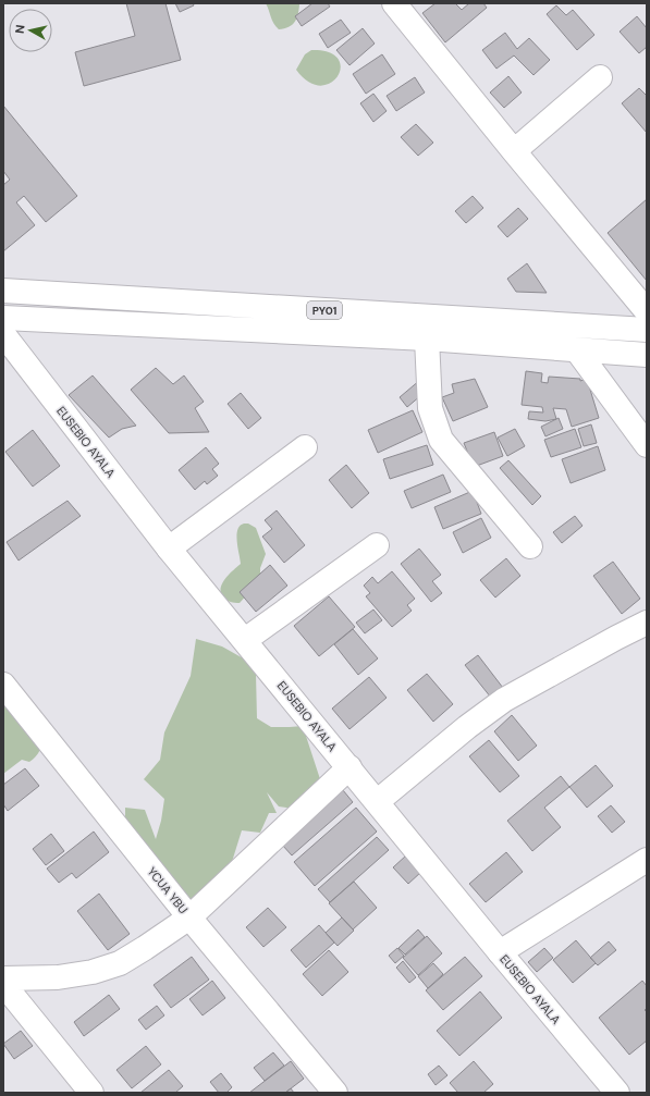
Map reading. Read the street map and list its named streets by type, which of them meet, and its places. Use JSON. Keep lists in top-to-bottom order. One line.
{"streets":{"main road":["PY01","EUSEBIO AYALA","YCUA YBU"]},"north":"left"}
